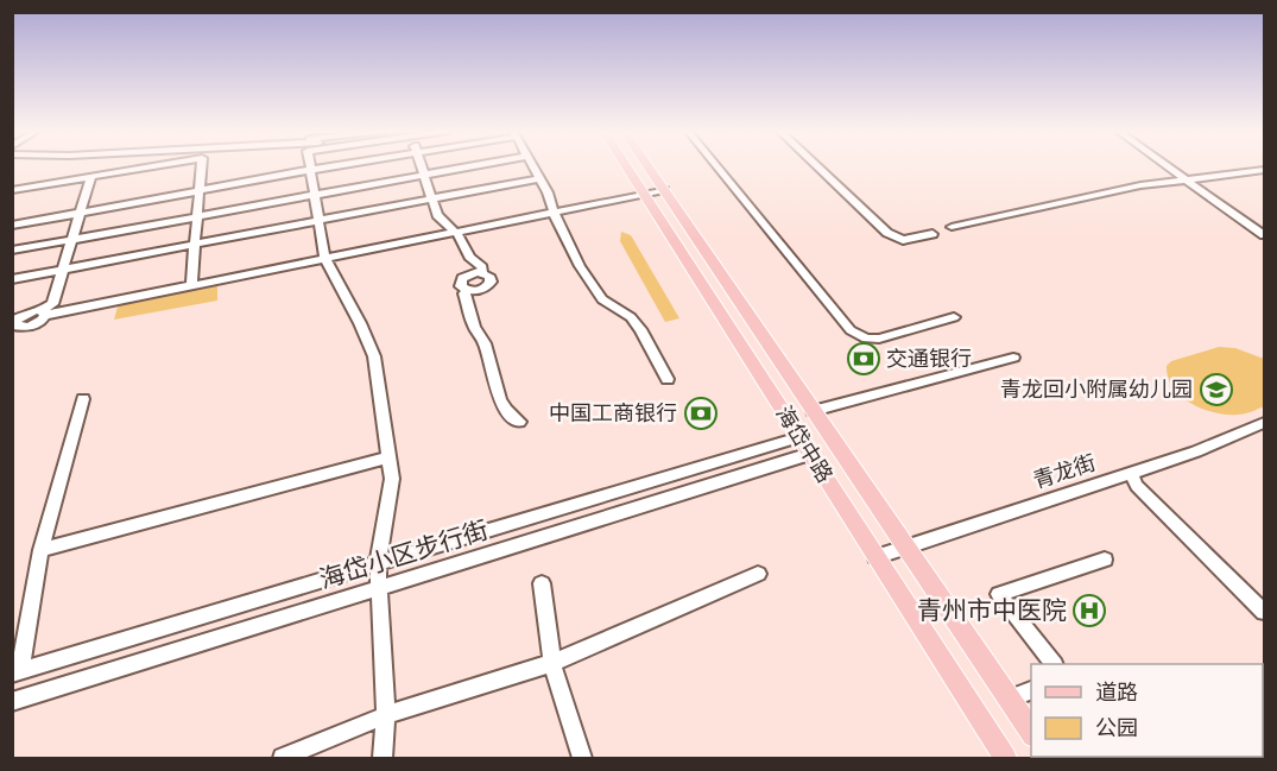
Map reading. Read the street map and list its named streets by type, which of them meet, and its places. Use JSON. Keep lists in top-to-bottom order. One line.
{"streets":{"main road":["海岱中路"],"street":["青龙街","海岱小区步行街"]},"crossings":[["海岱中路","青龙街"],["海岱中路","海岱小区步行街"]],"places":{"bank":["交通银行","中国工商银行"],"school or university":["青龙回小附属幼儿园"],"hospital":["青州市中医院"]},"legend":["道路","公园"]}
